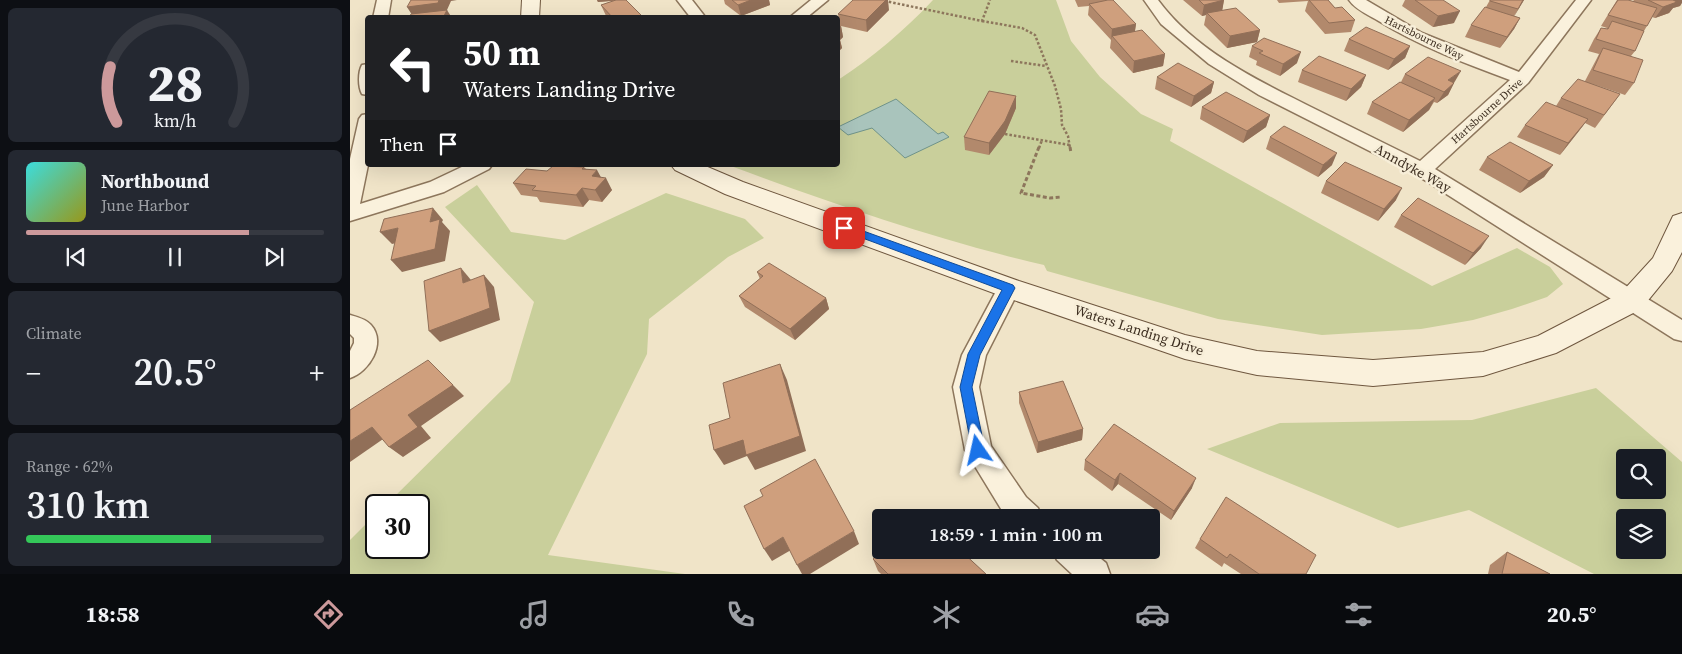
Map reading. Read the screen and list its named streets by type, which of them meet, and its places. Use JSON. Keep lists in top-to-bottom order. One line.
{"streets":{"street":["Hartsbourne Way","Hartsbourne Drive","Anndyke Way","Waters Landing Drive"]},"crossings":[["Hartsbourne Way","Hartsbourne Drive"],["Hartsbourne Drive","Anndyke Way"],["Anndyke Way","Waters Landing Drive"]],"page":{"turn":["50 m","Waters Landing Drive"],"then":"Then","song":["Northbound","June Harbor"],"tile":["Climate",["Range · 62%","310 km"]],"heat":["−","20.5°","+"],"limit":"30","trip":"18:59 · 1 min · 100 m","tabs":["18:58","20.5°"],"gauge":["28","km/h"]}}
